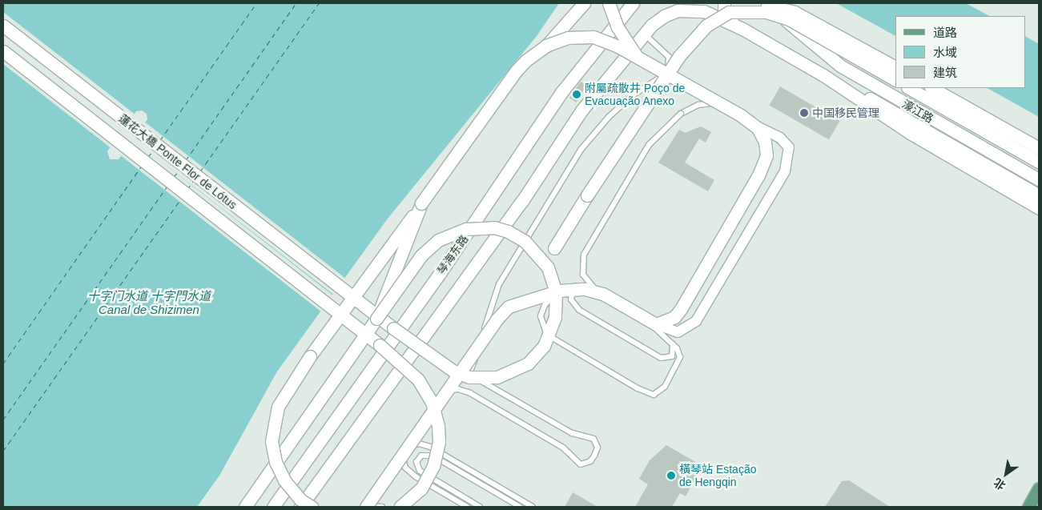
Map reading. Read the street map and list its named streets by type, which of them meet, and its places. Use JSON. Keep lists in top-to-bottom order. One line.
{"streets":{"main road":["濠江路","蓮花大橋 Ponte Flor de Lótus","琴海东路"]},"water":["十字门水道 十字門水道 Canal de Shizimen"],"places":["附屬疏散井 Poço de Evacuação Anexo","中国移民管理","橫琴站 Estação de Hengqin"],"legend":["道路","水域","建筑"],"north":"bottom left"}
